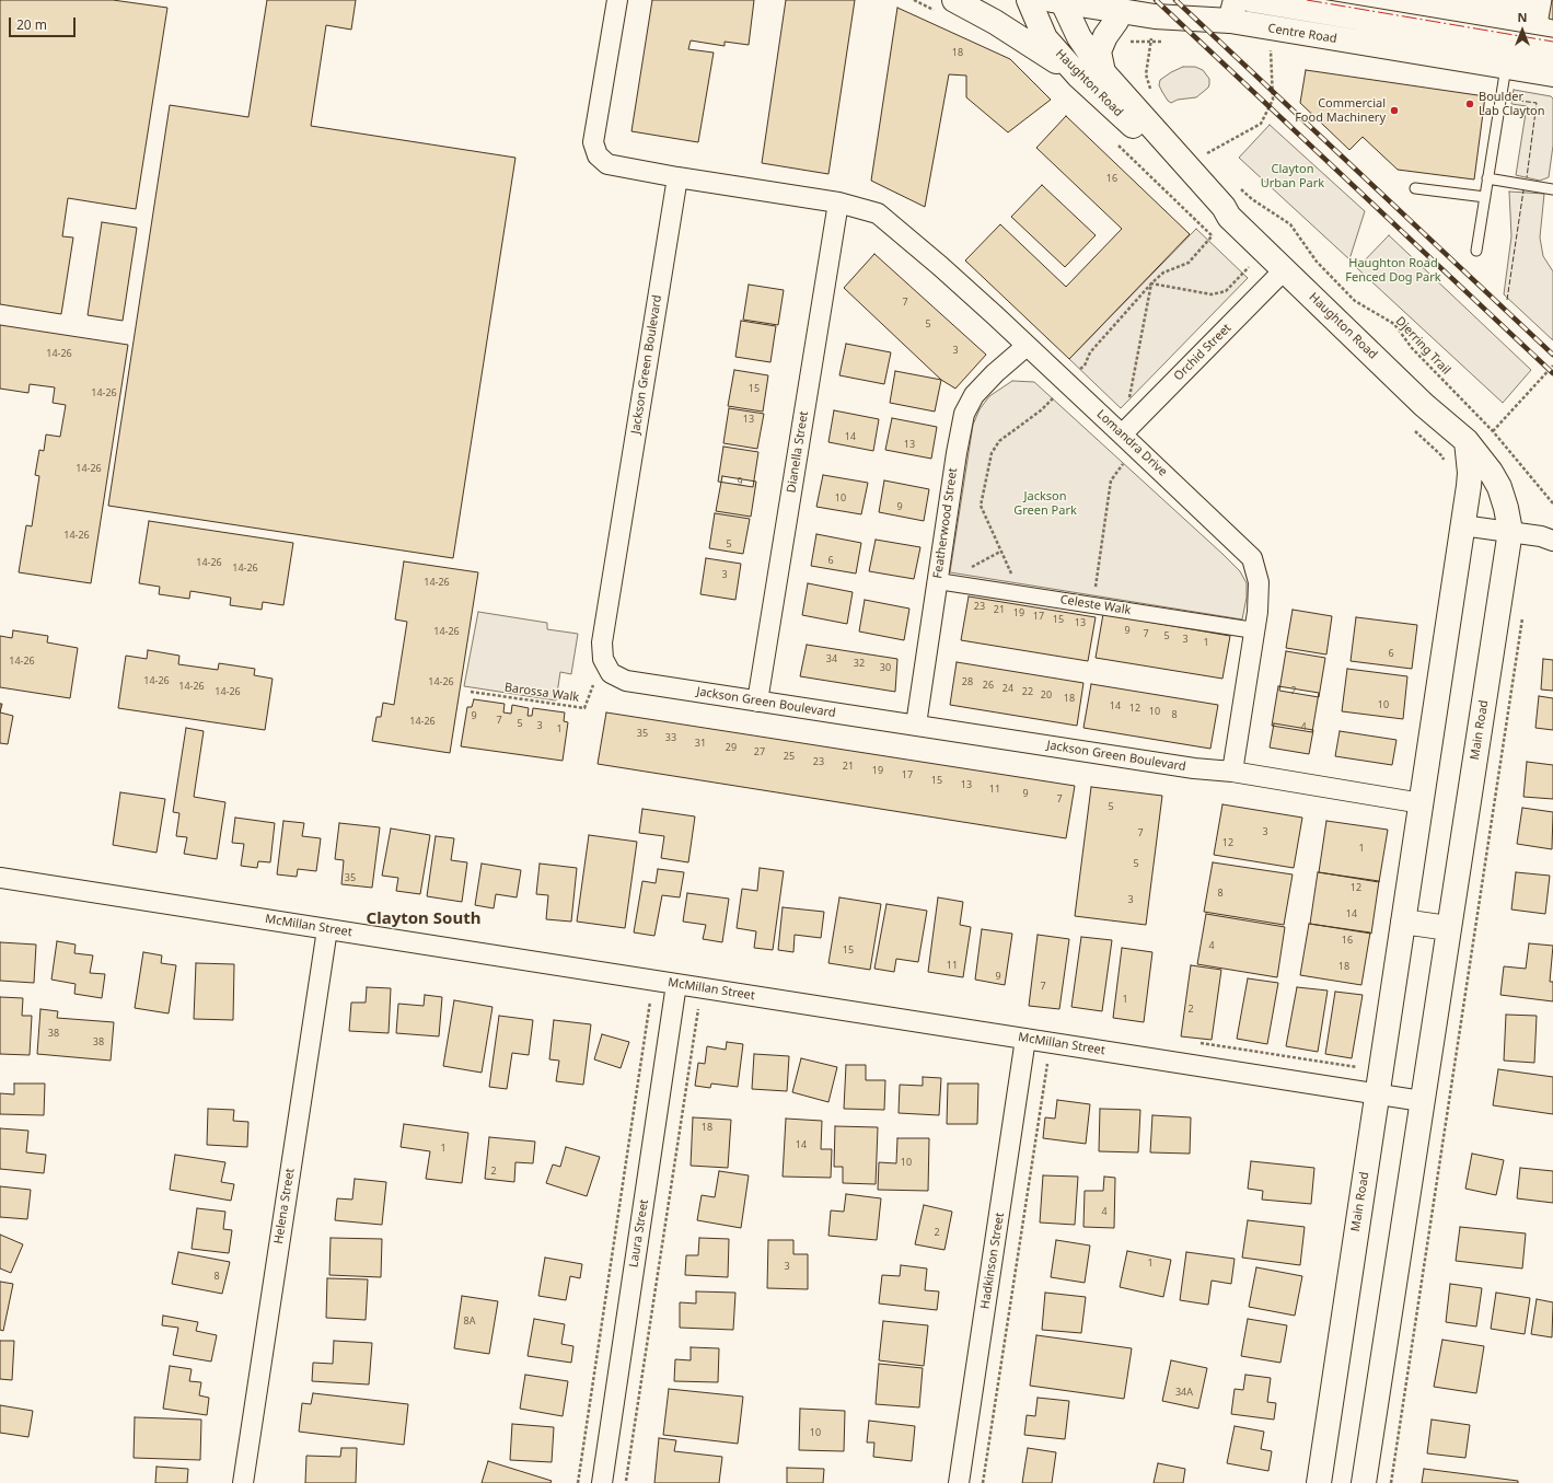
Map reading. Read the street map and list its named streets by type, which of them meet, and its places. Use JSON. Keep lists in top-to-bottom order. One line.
{"streets":{"main road":["Centre Road","Haughton Road","Main Road"],"street":["Orchid Street","Jackson Green Boulevard","Lomandra Drive","Dianella Street","Featherwood Street","Celeste Walk","McMillan Street","Helena Street","Laura Street","Hadkinson Street"],"path":["Djerring Trail","Barossa Walk"]},"crossings":[["Centre Road","Haughton Road"],["Haughton Road","Orchid Street"],["Haughton Road","Main Road"],["Orchid Street","Lomandra Drive"],["Jackson Green Boulevard","Lomandra Drive"],["Jackson Green Boulevard","Dianella Street"],["Jackson Green Boulevard","Featherwood Street"],["Jackson Green Boulevard","Barossa Walk"],["Jackson Green Boulevard","Main Road"],["Lomandra Drive","Dianella Street"],["Lomandra Drive","Featherwood Street"],["Lomandra Drive","Celeste Walk"],["Featherwood Street","Celeste Walk"],["Main Road","McMillan Street"],["McMillan Street","Helena Street"],["McMillan Street","Laura Street"],["McMillan Street","Hadkinson Street"]],"districts":["Clayton South"],"parks":["Clayton Urban Park","Haughton Road Fenced Dog Park","Jackson Green Park"],"places":["Boulder Lab Clayton","Commercial Food Machinery"],"house_numbers":["18","16","7","5","3","14-26","15","14-26","13","14","13","14-26","9","10","9","14-26","5","6","14-26","14-26","3","14-26","23","21","19","17","15","13","9","14-26","7","5","3","1","6","34","14-26","32","30","14-26","14-26","28","26","14-26","24","2","14-26","22","20","18","10","14","12","10","8","9","7","14-26","5","3","4","1","35","33","31","29","27","25","23","21","19","17","15","13","11","9","7","5","3","7","12","1","5","35","12","8","3","14","16","4","15","11","18","9","7","1","2","38","38","18","14","1","10","2","4","2","1","3","8","8A","34A","10"],"scale_bar":"20 m","north":"top"}
